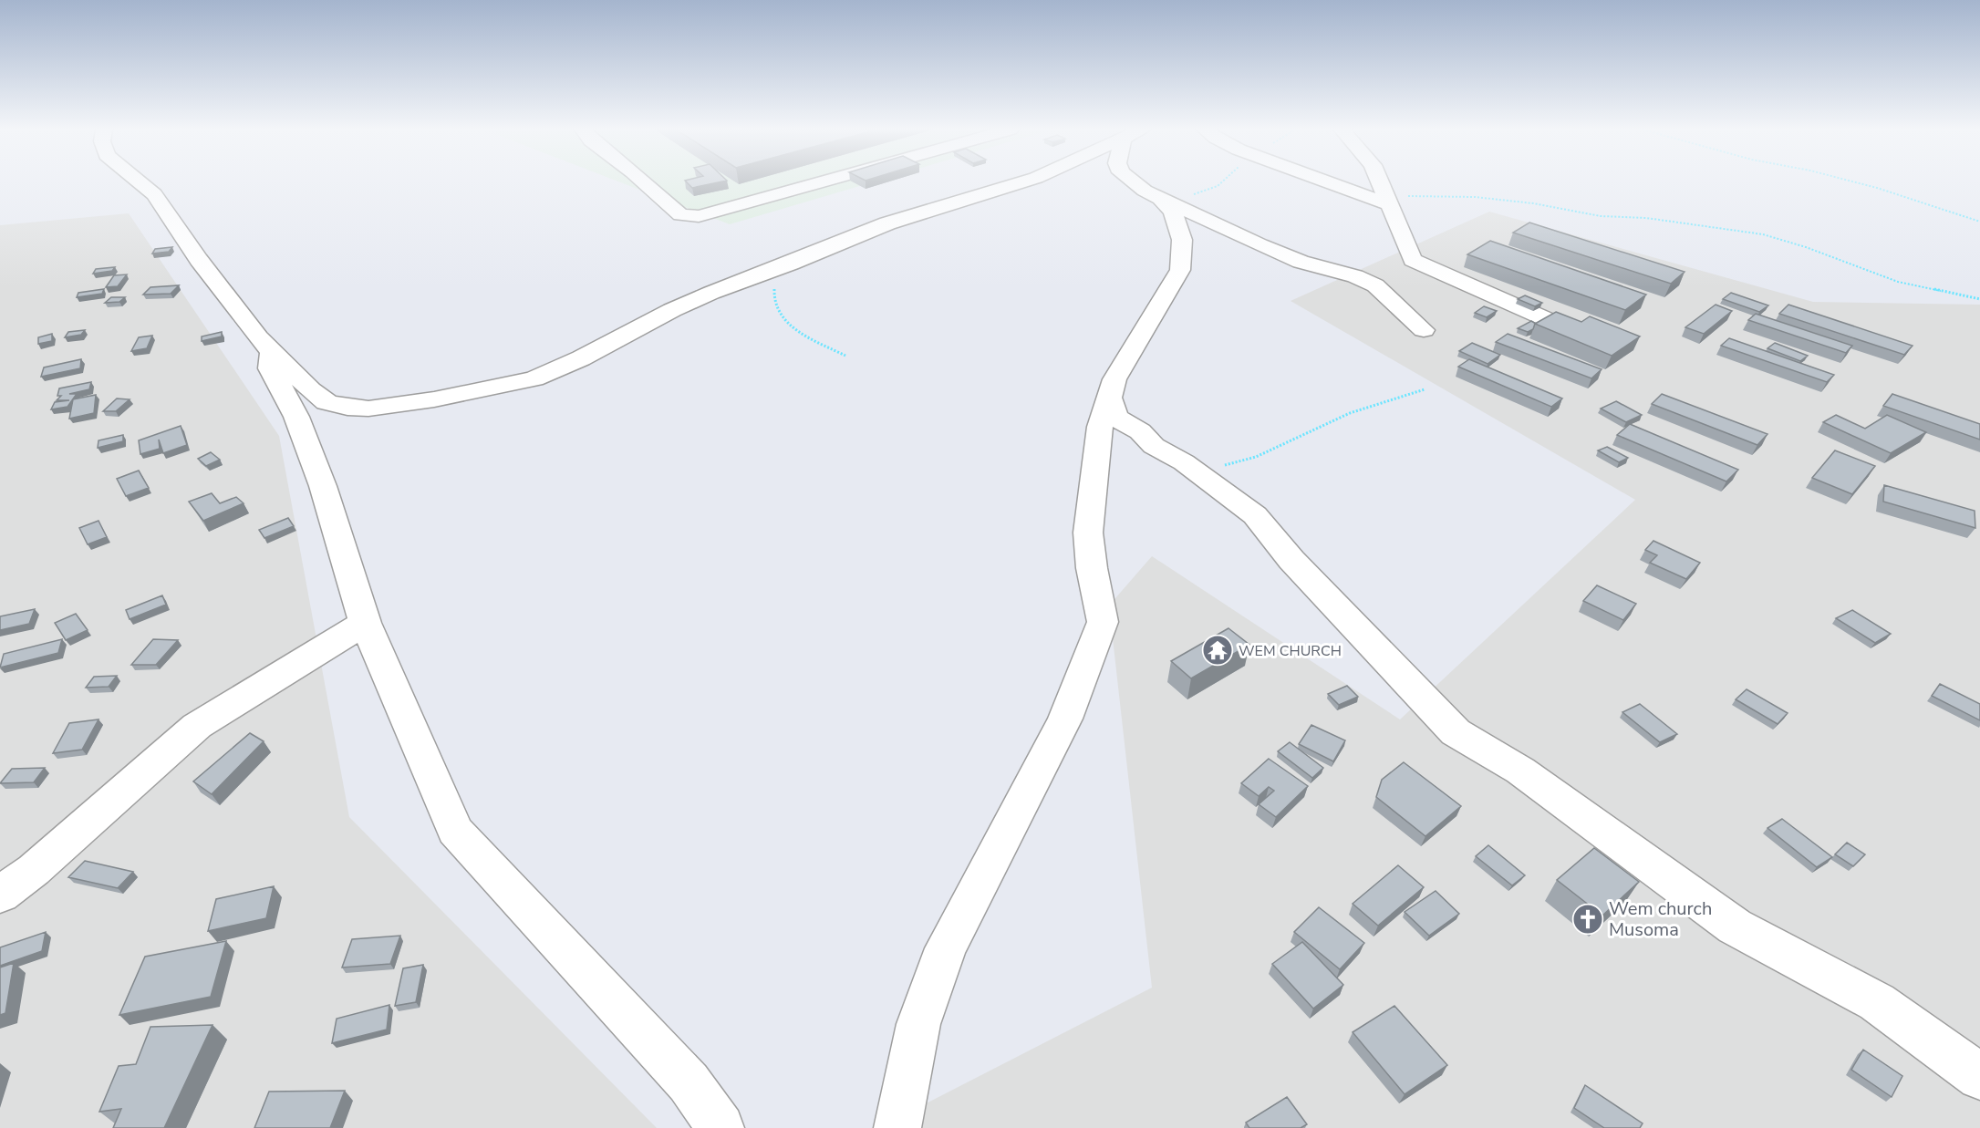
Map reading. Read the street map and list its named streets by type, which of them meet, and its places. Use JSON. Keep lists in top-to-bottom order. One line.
{"places":{"temple":["WEM CHURCH"],"church":["Wem church Musoma"]}}
